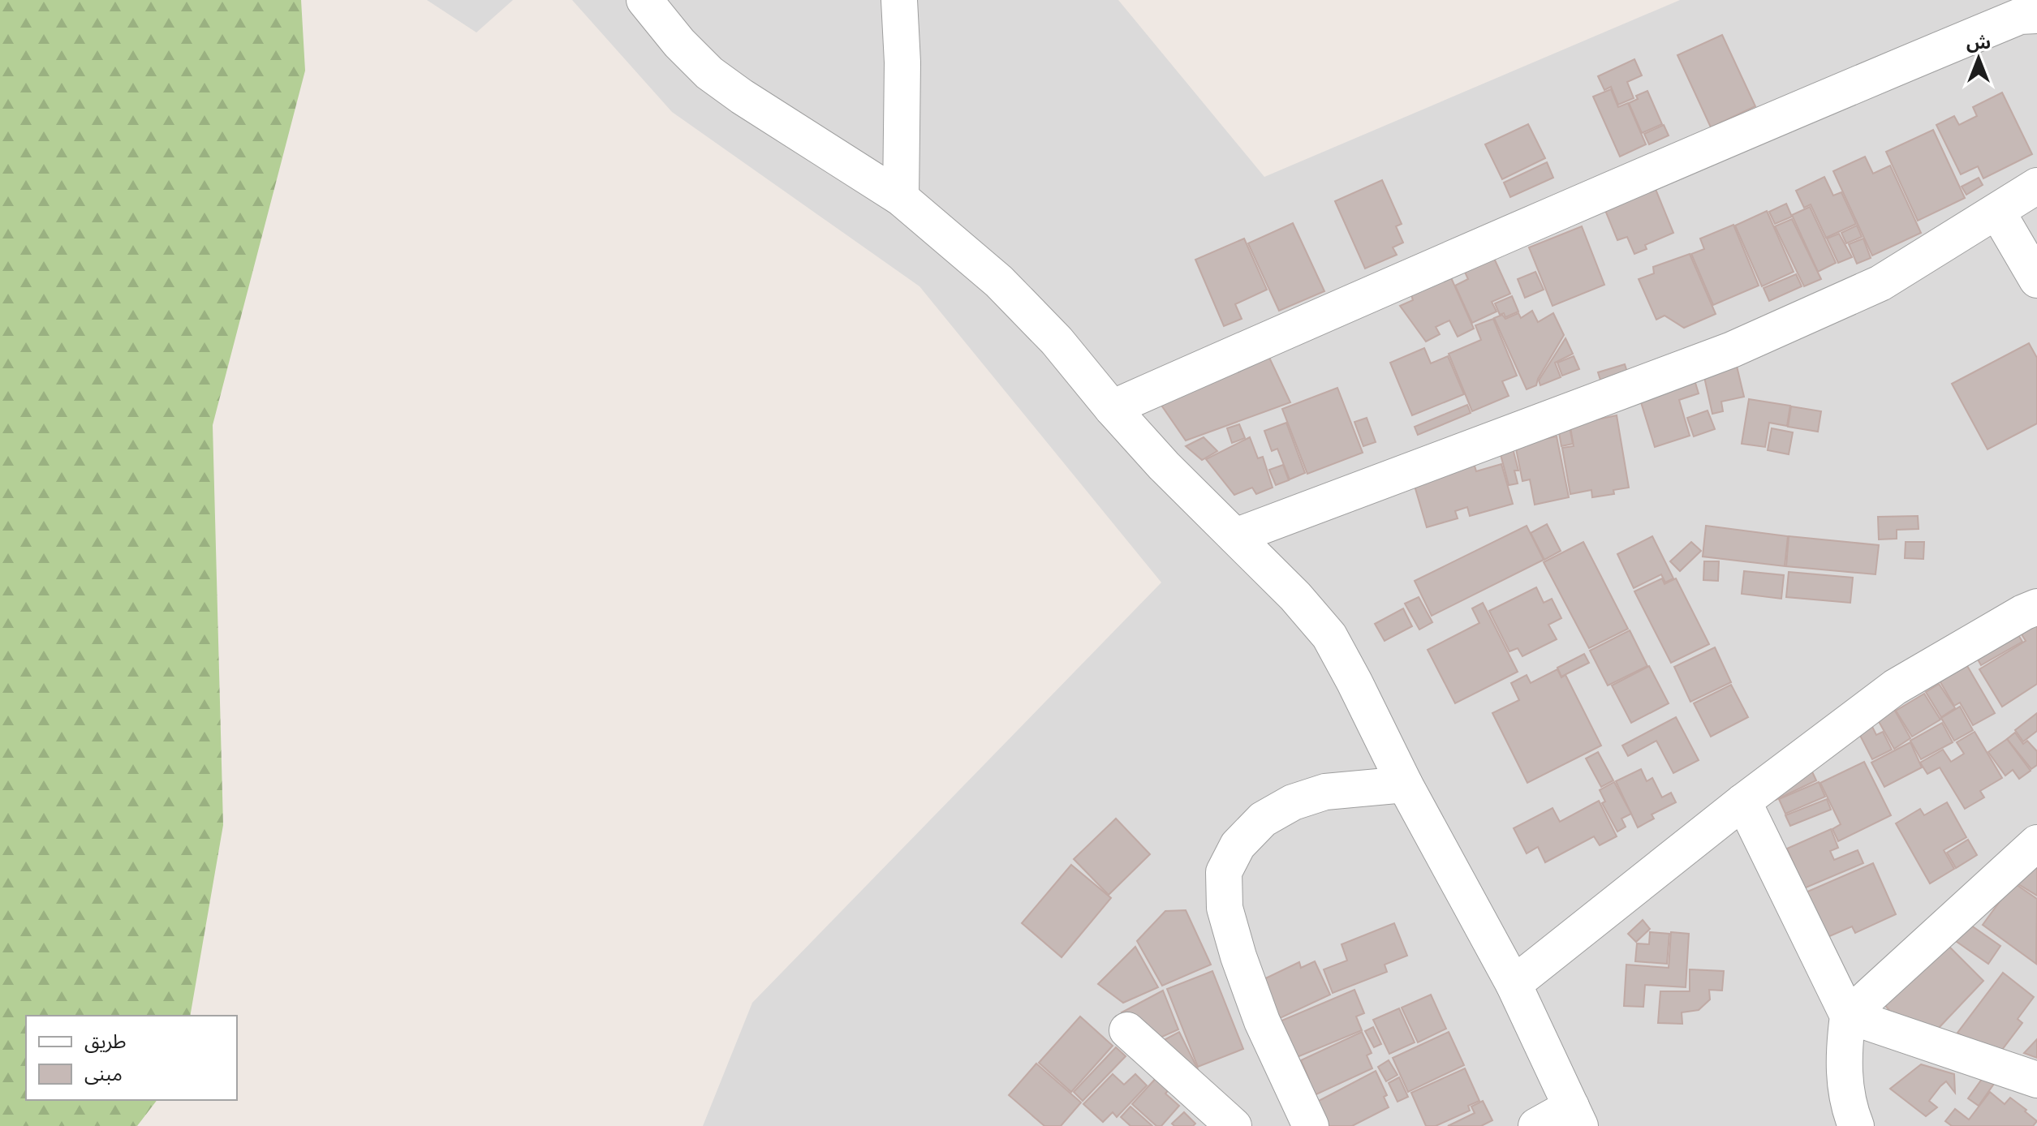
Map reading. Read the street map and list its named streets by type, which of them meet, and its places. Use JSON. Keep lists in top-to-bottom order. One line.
{"legend":["طريق","مبنى"],"north":"top"}
